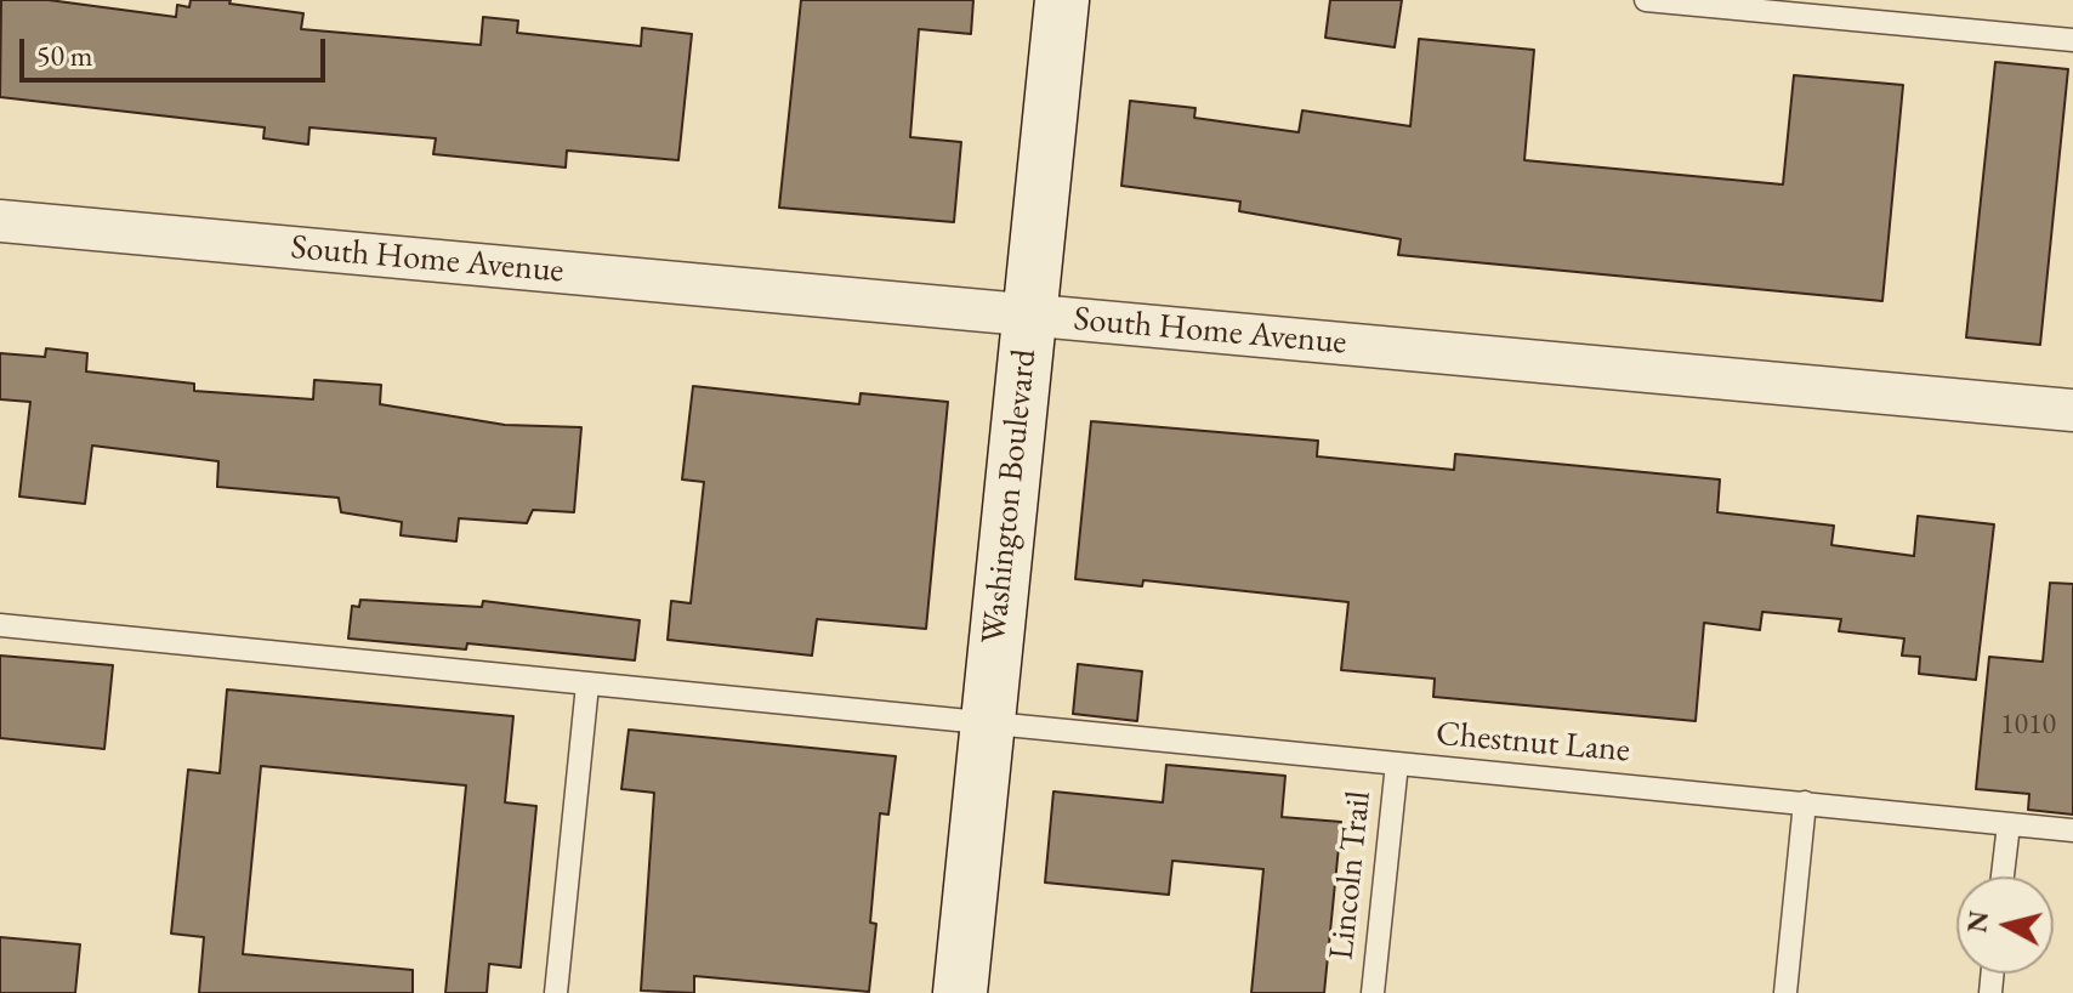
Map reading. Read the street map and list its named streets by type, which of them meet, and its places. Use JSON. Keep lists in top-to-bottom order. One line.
{"streets":{"street":["South Home Avenue","Washington Boulevard"],"lane":["Chestnut Lane","Lincoln Trail"]},"crossings":[["South Home Avenue","Washington Boulevard"],["Washington Boulevard","Chestnut Lane"],["Chestnut Lane","Lincoln Trail"]],"house_numbers":["1010"],"scale_bar":"50 m","north":"left"}
